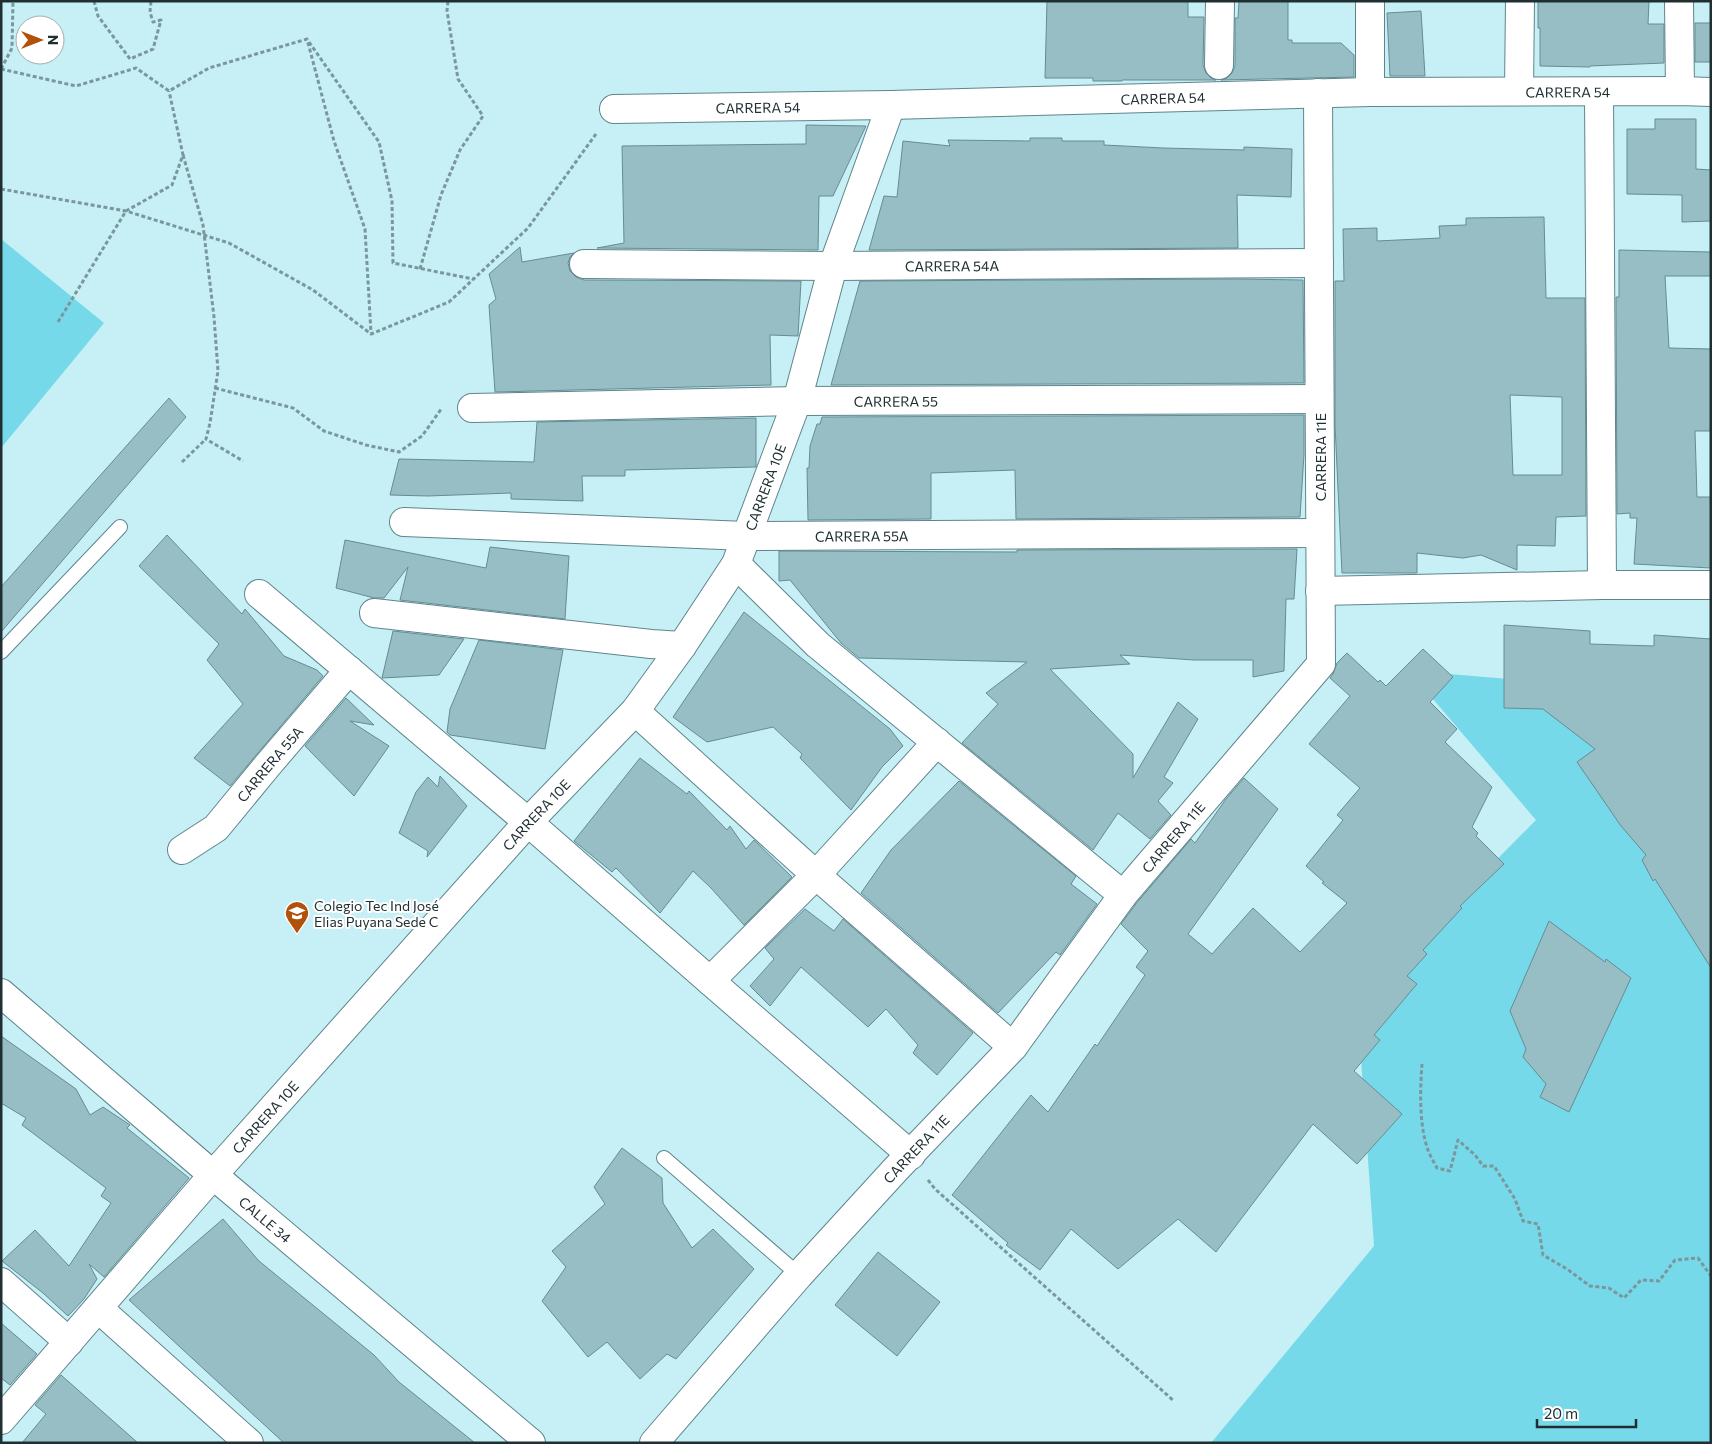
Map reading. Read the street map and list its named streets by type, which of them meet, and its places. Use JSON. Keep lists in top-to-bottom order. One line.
{"streets":{"street":["CARRERA 54","CARRERA 54A","CARRERA 55","CARRERA 11E","CARRERA 10E","CARRERA 55A","CALLE 34"]},"crossings":[["CARRERA 54","CARRERA 11E"],["CARRERA 54","CARRERA 10E"],["CARRERA 54A","CARRERA 11E"],["CARRERA 54A","CARRERA 10E"],["CARRERA 55","CARRERA 11E"],["CARRERA 55","CARRERA 10E"],["CARRERA 11E","CARRERA 55A"],["CARRERA 10E","CARRERA 55A"],["CARRERA 10E","CALLE 34"]],"places":{"school or university":["Colegio Tec Ind José Elias Puyana Sede C"]},"scale_bar":"20 m","north":"right"}
